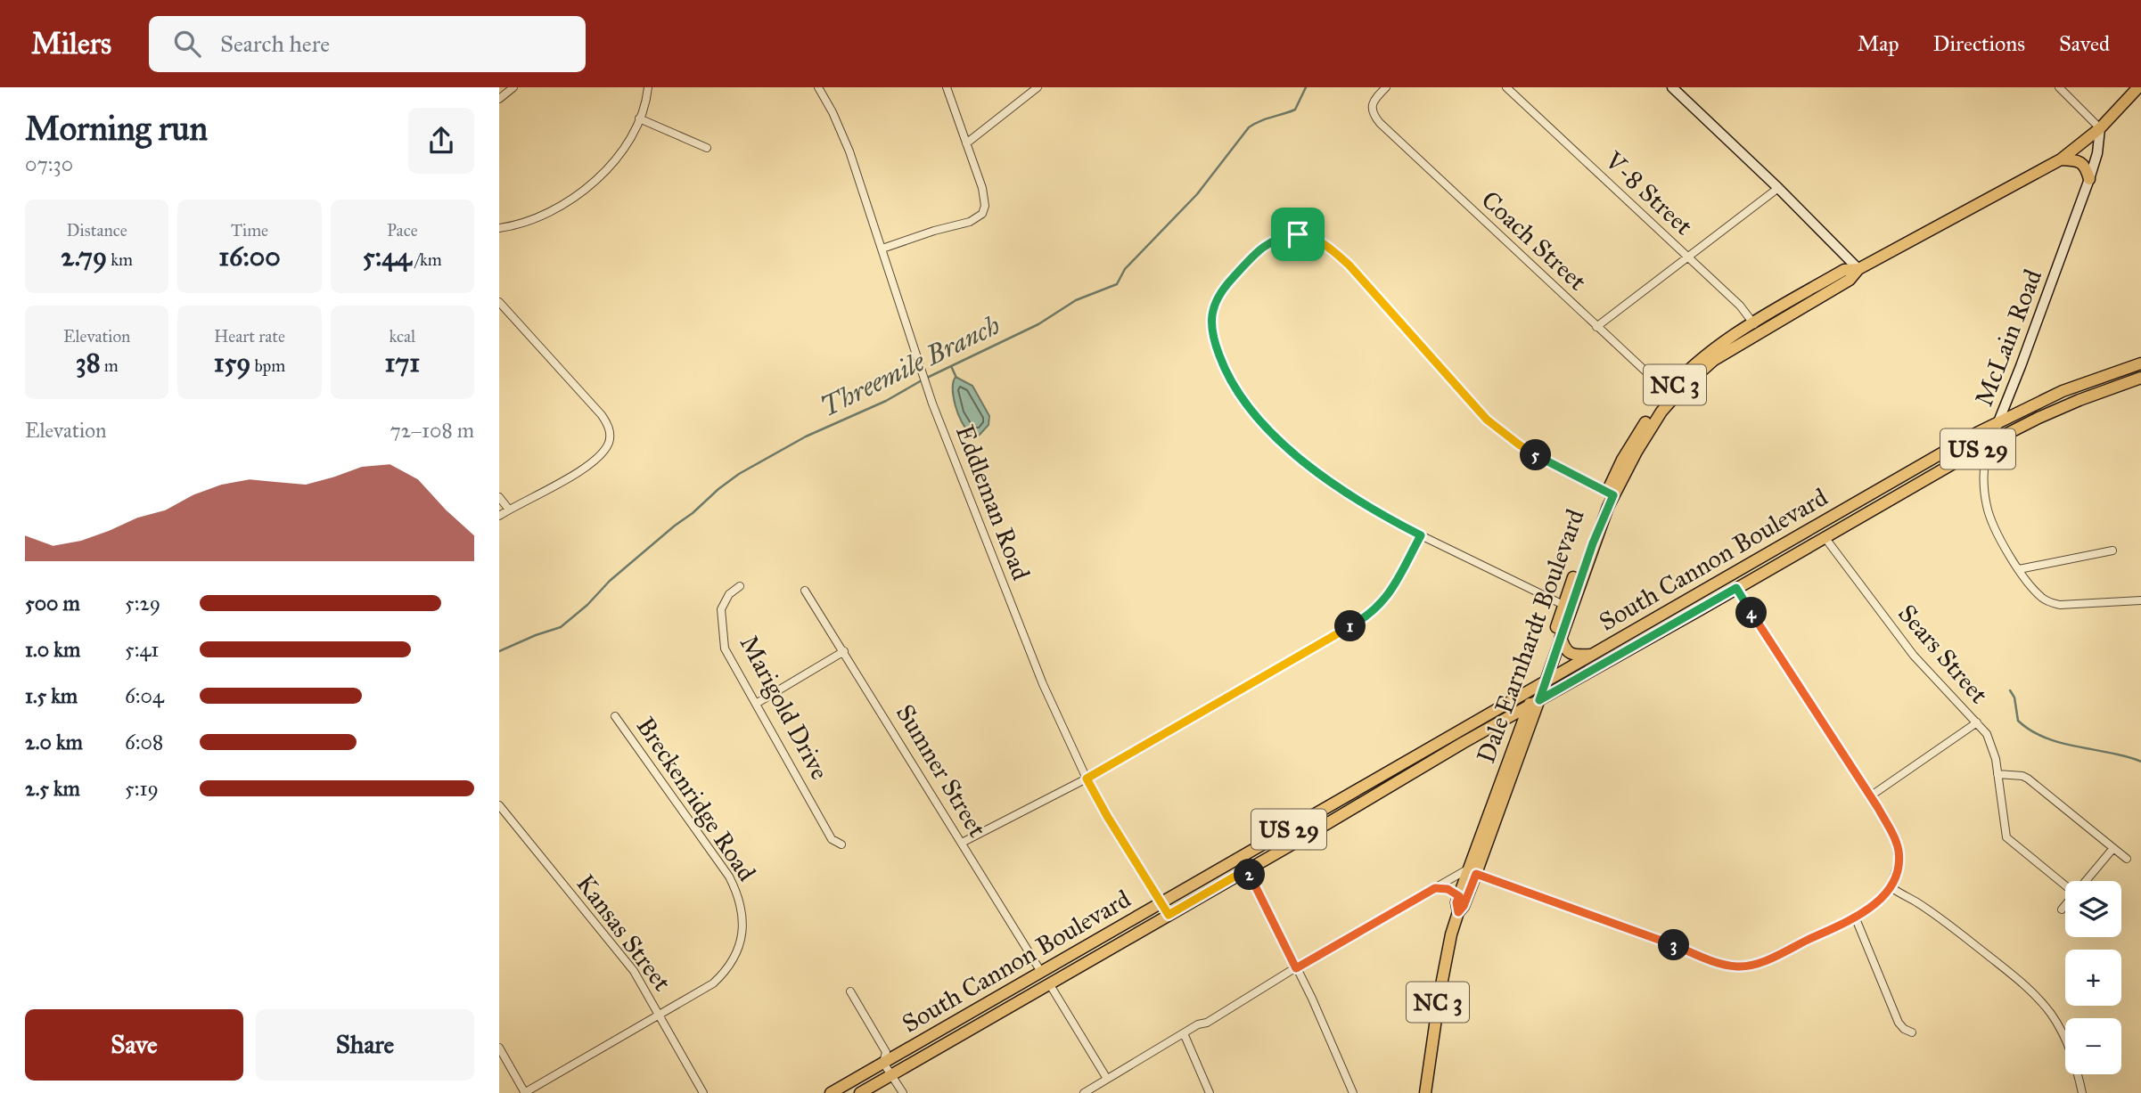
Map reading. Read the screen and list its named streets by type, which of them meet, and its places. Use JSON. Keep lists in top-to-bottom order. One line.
{"streets":{"main road":["NC 3","US 29","South Cannon Boulevard","Dale Earnhardt Boulevard"],"street":["V-8 Street","Coach Street","McLain Road","Eddleman Road","Sears Street","Marigold Drive","Sumner Street","Breckenridge Road","Kansas Street"]},"crossings":[["V-8 Street","Dale Earnhardt Boulevard"],["Coach Street","Dale Earnhardt Boulevard"],["McLain Road","South Cannon Boulevard"],["McLain Road","Dale Earnhardt Boulevard"],["US 29","South Cannon Boulevard"],["Eddleman Road","South Cannon Boulevard"],["South Cannon Boulevard","Dale Earnhardt Boulevard"],["South Cannon Boulevard","Sears Street"],["South Cannon Boulevard","Sumner Street"],["Breckenridge Road","Kansas Street"]],"water":["Threemile Branch"],"page":{"header":"Milers","search":"Search here","nav":["Map","Directions","Saved"],"heading":["Morning run","07:30"],"stats":[["Distance","2.79 km"],["Time","16:00"],["Pace","5:44 /km"],["Elevation","38 m"],["Heart rate","159 bpm"],["kcal","171"]],"chart":["Elevation","72–108 m"],"pins":["5","4","1","2","3"],"list":[{"name":"500 m","note":"5:29"},{"name":"1.0 km","note":"5:41"},{"name":"1.5 km","note":"6:04"},{"name":"2.0 km","note":"6:08"},{"name":"2.5 km","note":"5:19"}],"map_buttons":["+","−"],"buttons":["Save","Share"]}}
